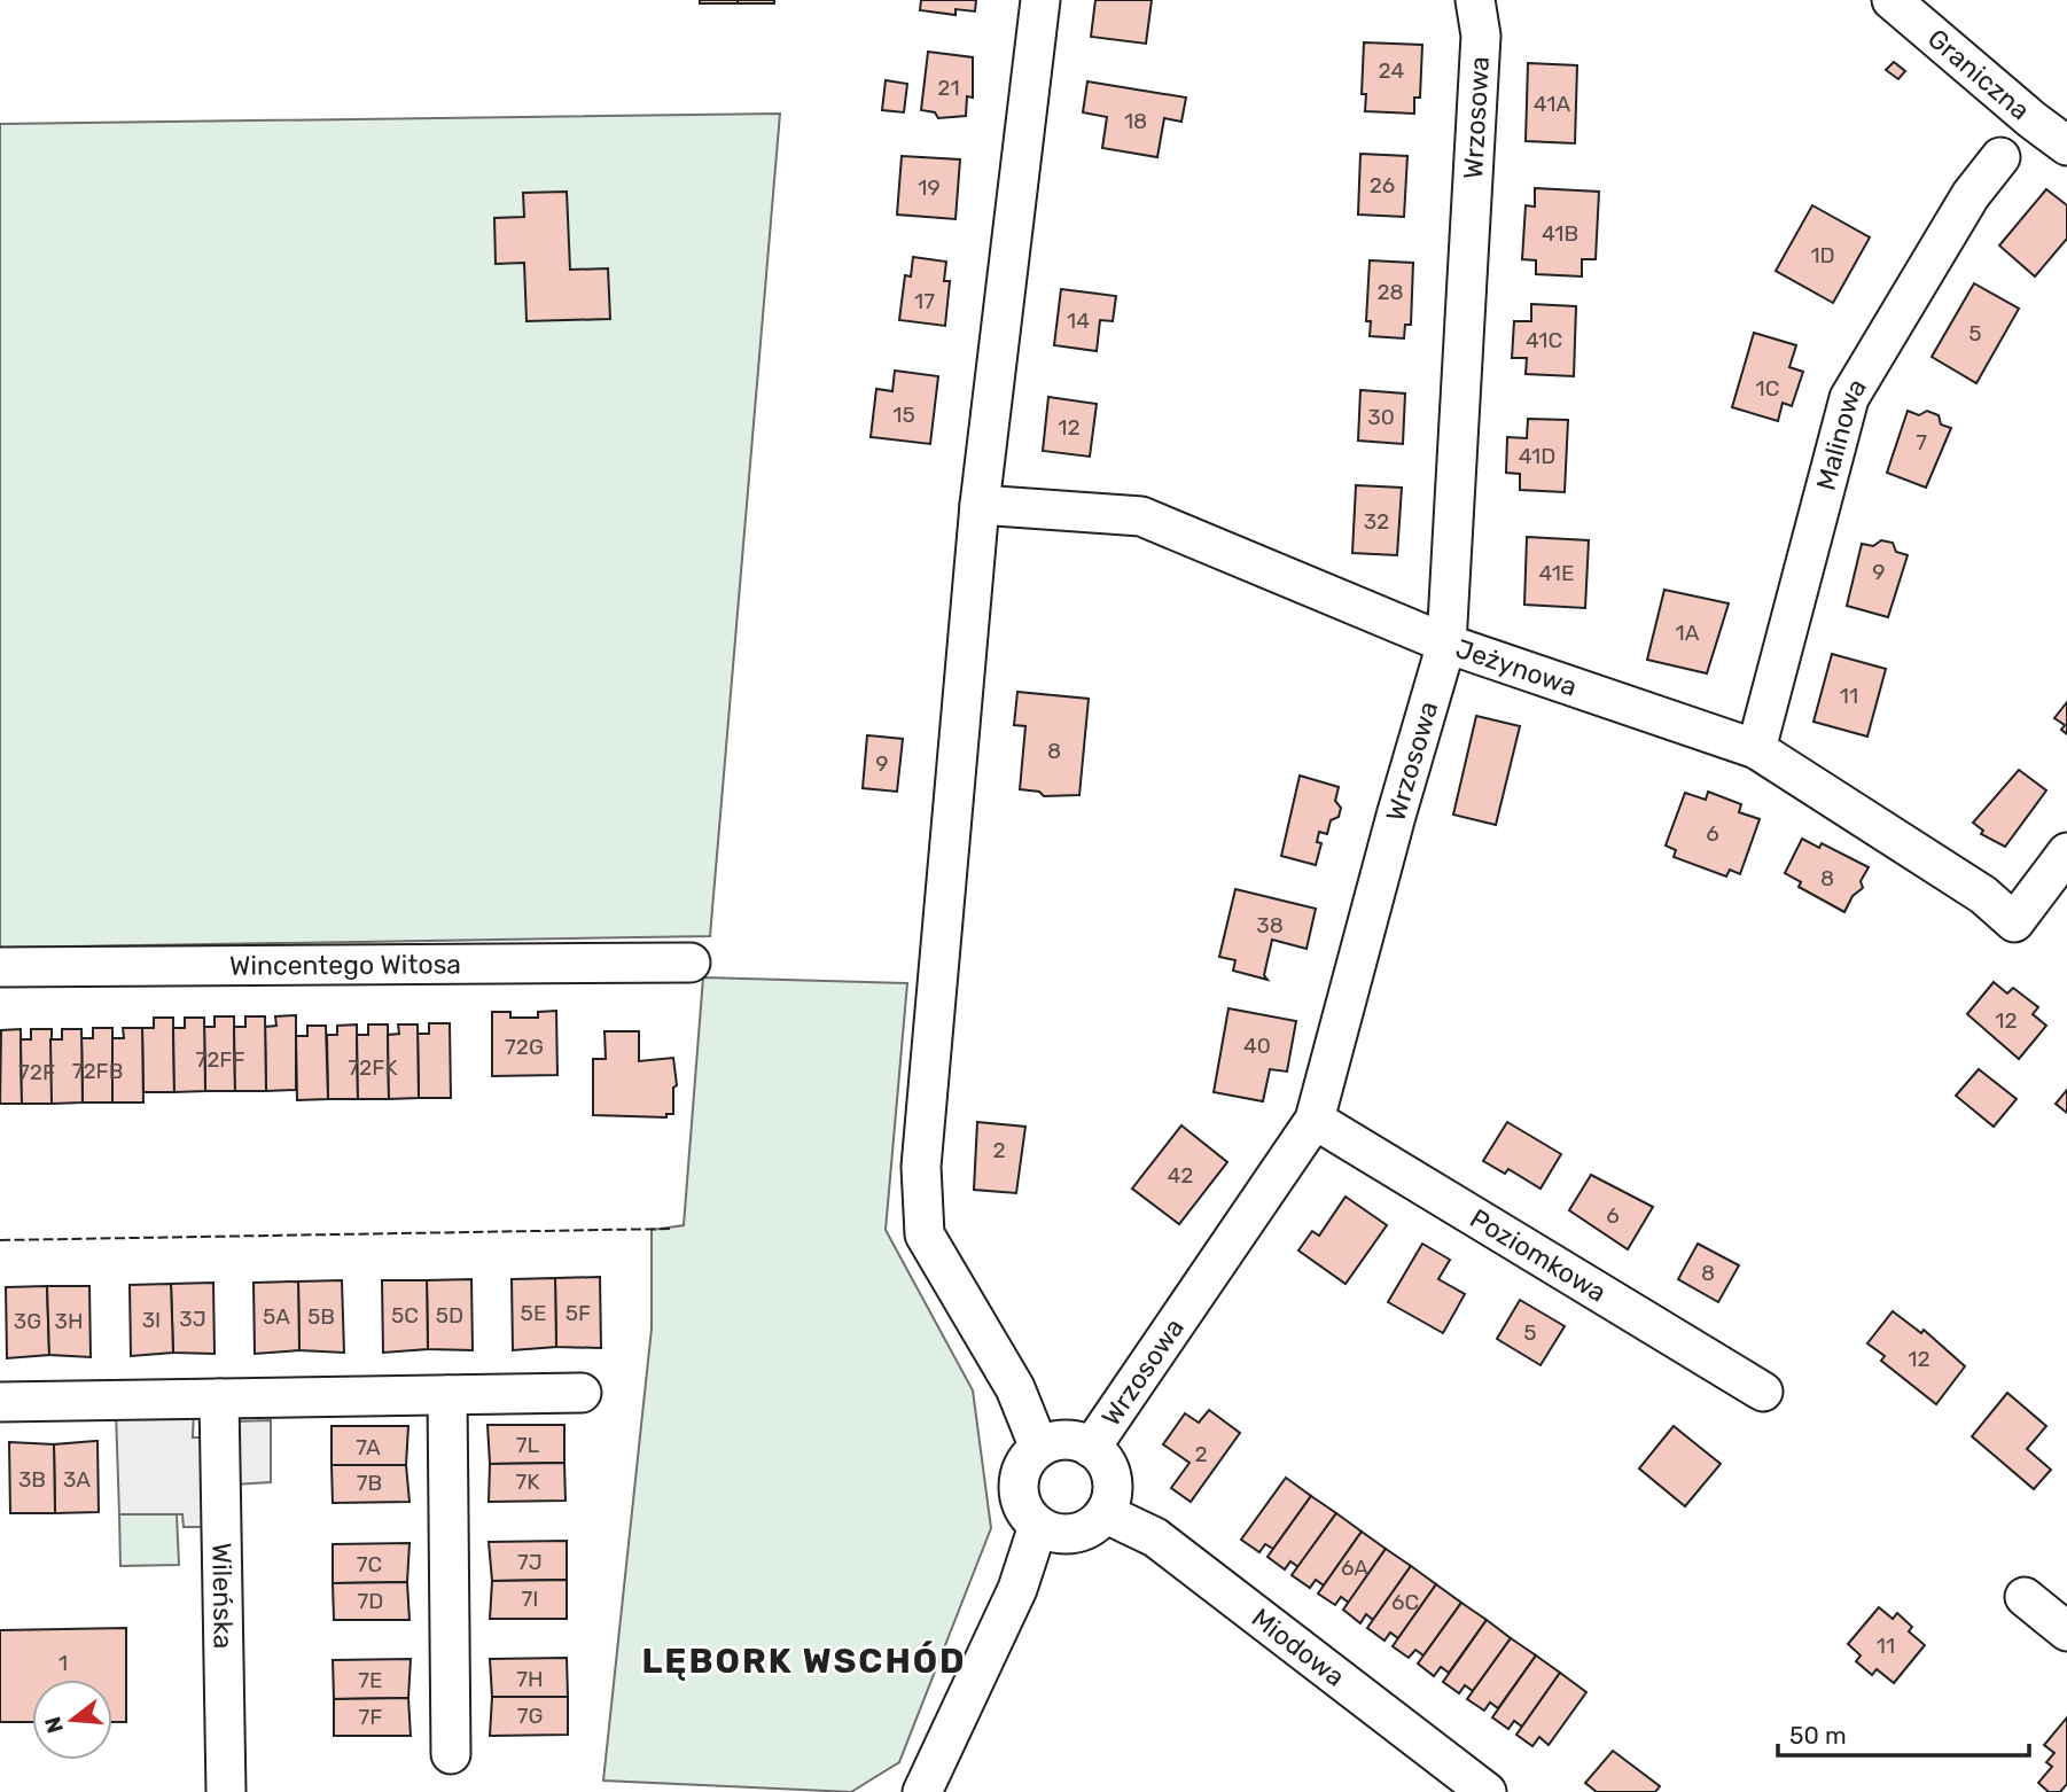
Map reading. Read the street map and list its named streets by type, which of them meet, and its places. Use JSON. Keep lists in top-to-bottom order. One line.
{"streets":{"street":["Graniczna","Wrzosowa","Malinowa","Jeżynowa","Wincentego Witosa","Poziomkowa","Wileńska","Miodowa"]},"crossings":[["Wrzosowa","Jeżynowa"],["Wrzosowa","Poziomkowa"],["Wrzosowa","Miodowa"],["Malinowa","Jeżynowa"]],"districts":["LĘBORK WSCHÓD"],"house_numbers":["24","21","41A","18","26","19","41B","1D","28","17","14","5","41C","1C","15","30","12","7","41D","32","9","41E","1A","11","8","9","6","8","38","12","40","72G","72FF","72FK","72FB","72F","2","42","6","8","5E","5F","5C","5D","5A","5B","3J","3I","3G","3H","5","12","7L","7A","2","3B","3A","7K","7B","7J","7C","6A","7I","7D","6C","11","1","7H","7E","7G","7F"],"scale_bar":"50 m","north":"left"}
